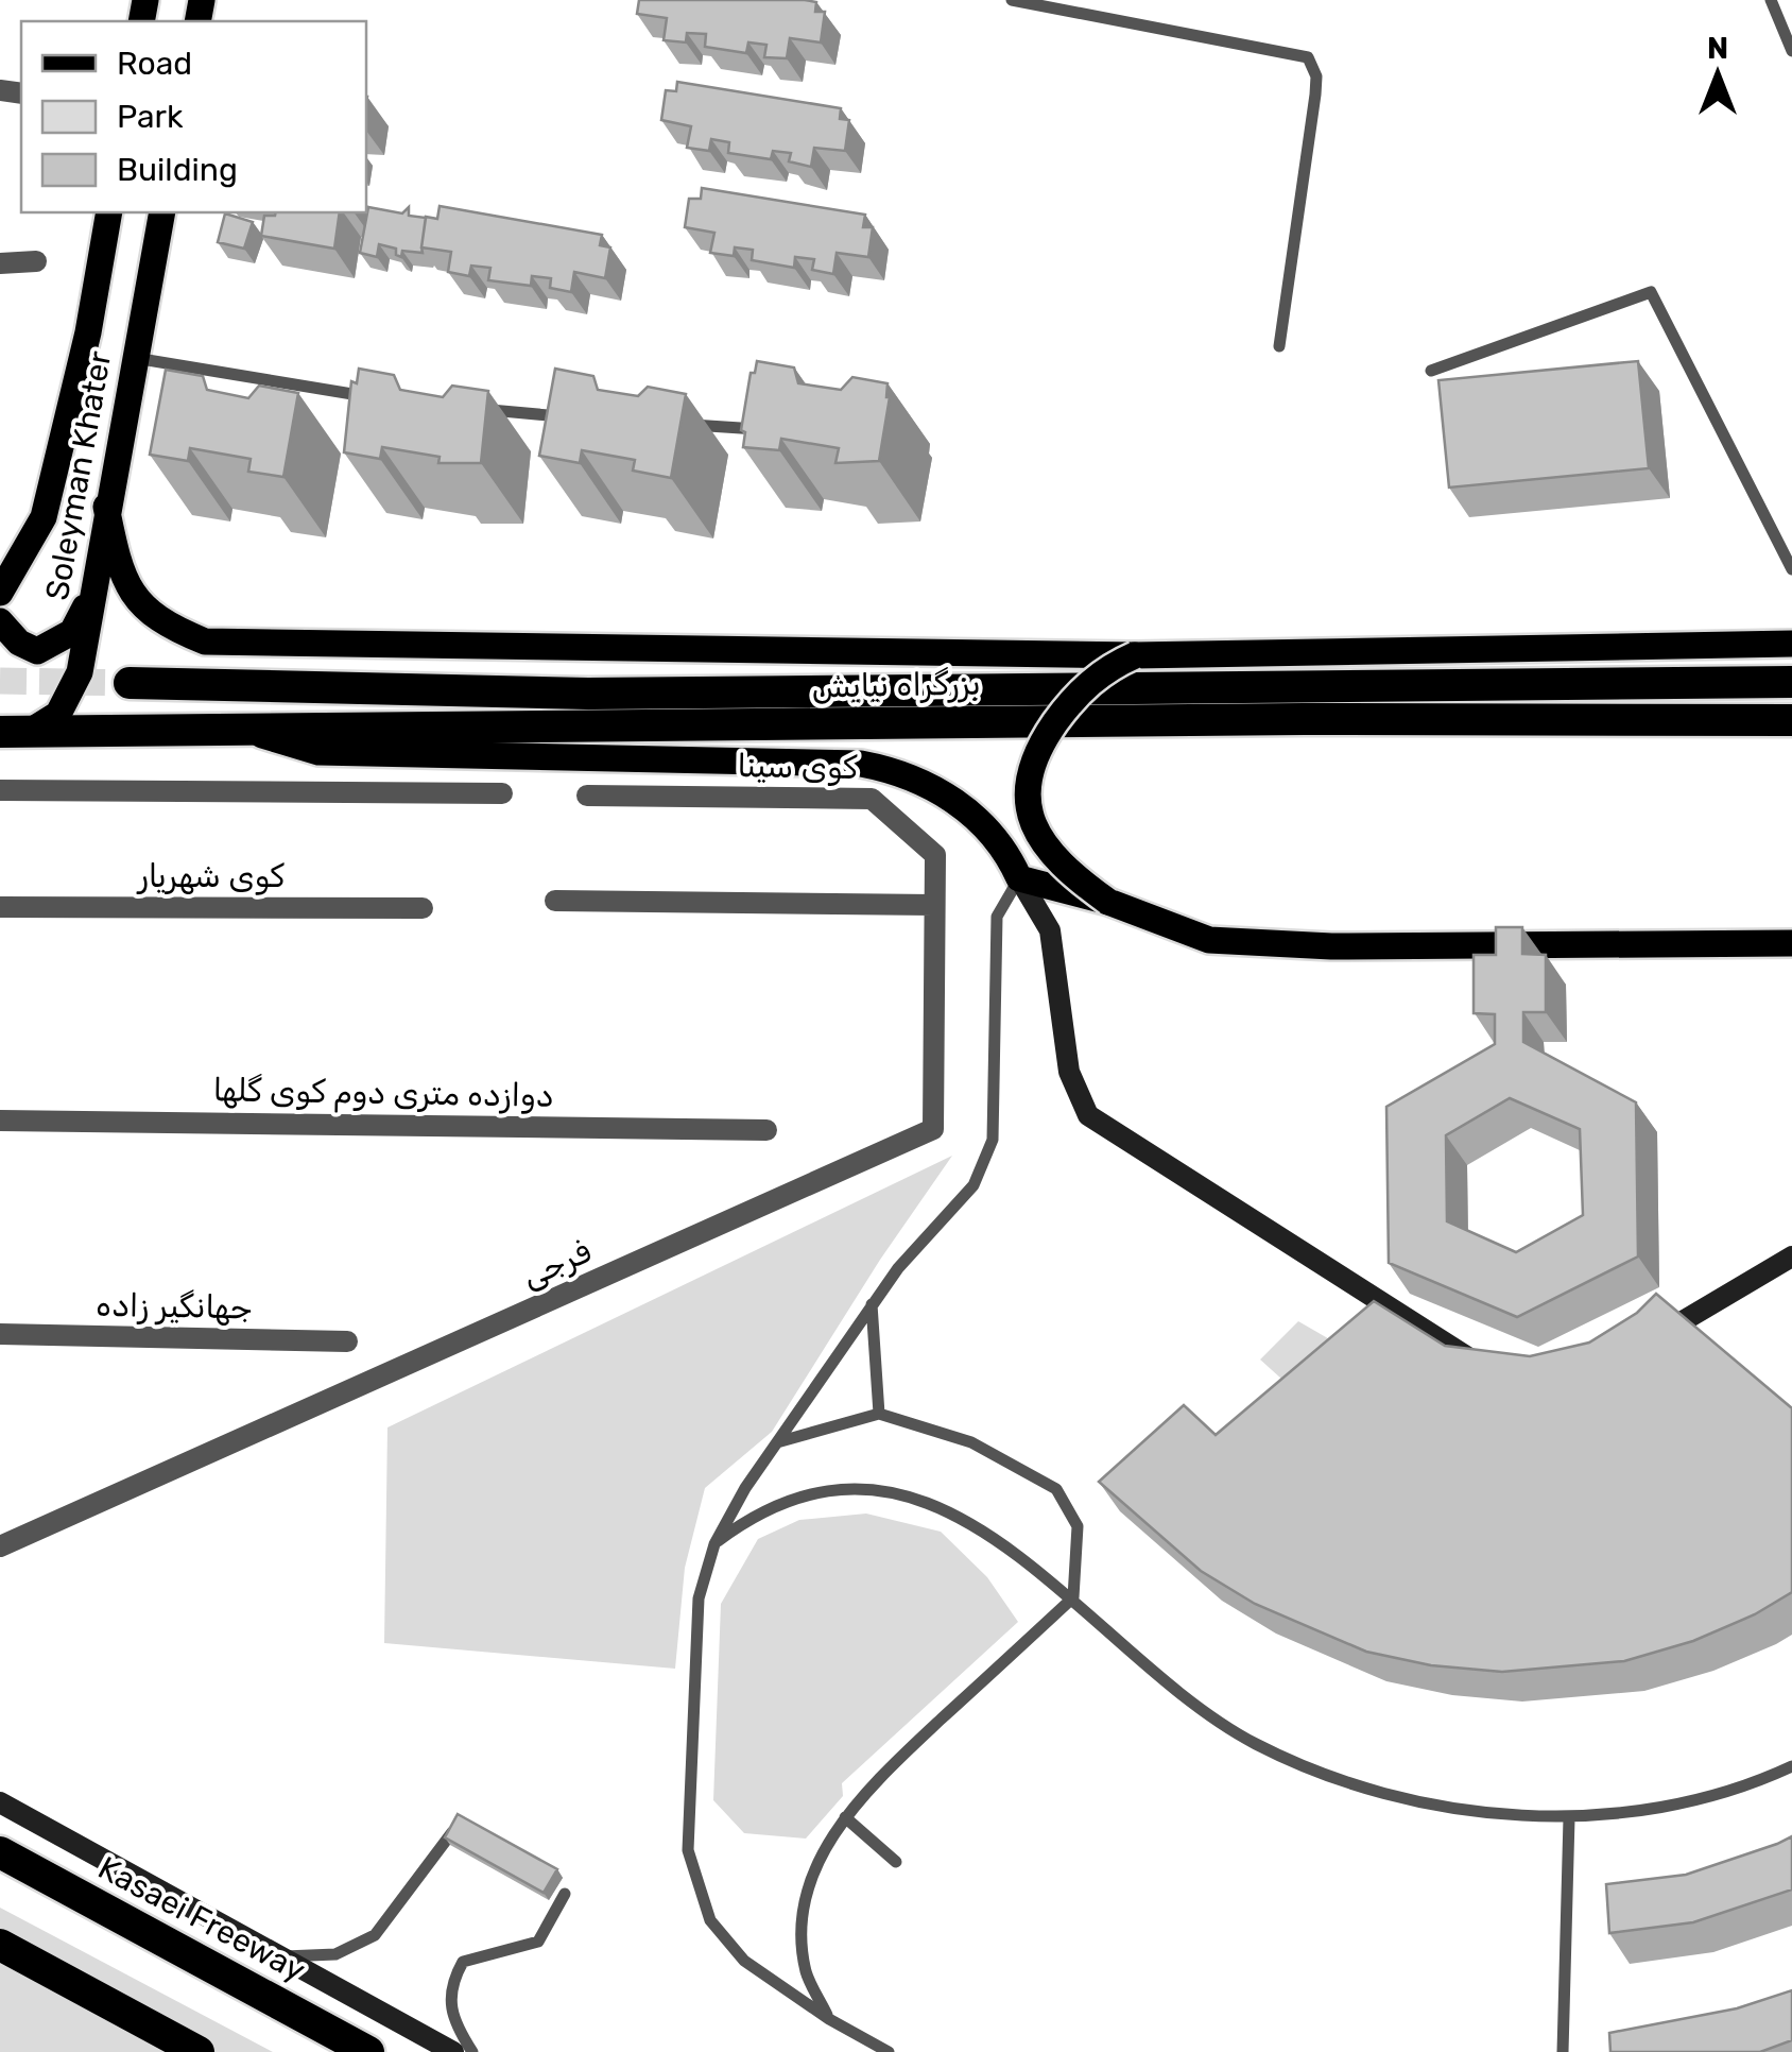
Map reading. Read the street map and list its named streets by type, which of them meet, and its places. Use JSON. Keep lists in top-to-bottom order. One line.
{"streets":{"highway":["بزرگراه نیایش","Kasaei Freeway"],"main road":["Soleyman Khater"],"street":["کوی سینا","کوی شهریار","دوازده متری دوم کوی گلها","فرجی","جهانگیر زاده"]},"crossings":[["Soleyman Khater","بزرگراه نیایش"],["کوی سینا","فرجی"]],"legend":["Road","Park","Building"],"north":"top"}
